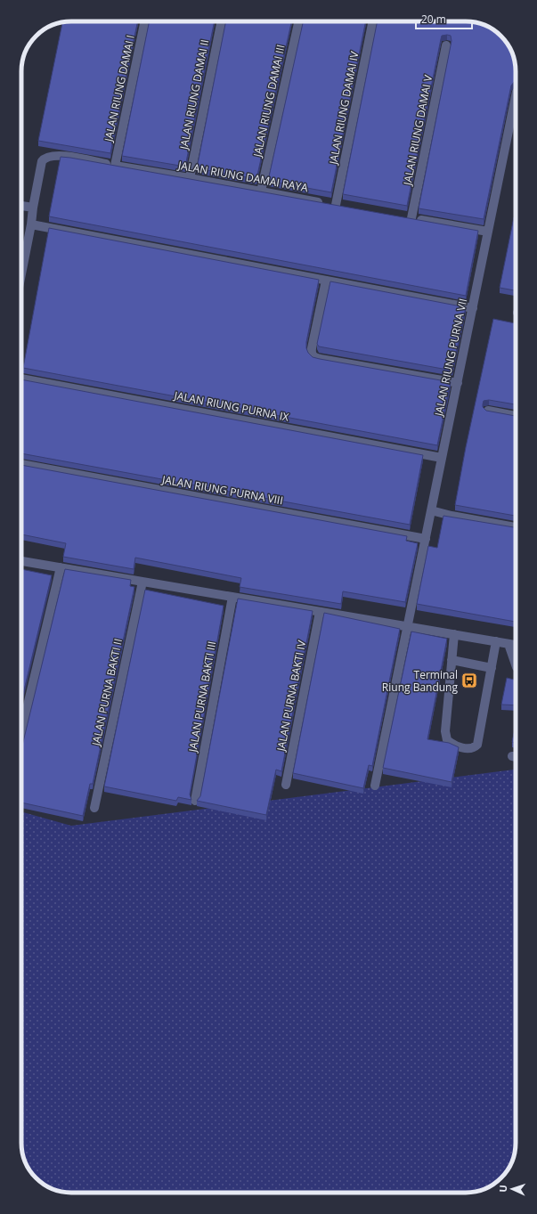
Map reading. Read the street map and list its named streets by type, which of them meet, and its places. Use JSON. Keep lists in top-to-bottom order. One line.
{"streets":{"street":["JALAN RIUNG DAMAI I","JALAN RIUNG DAMAI II","JALAN RIUNG DAMAI III","JALAN RIUNG DAMAI IV","JALAN RIUNG DAMAI V","JALAN RIUNG DAMAI RAYA","JALAN RIUNG PURNA VII","JALAN RIUNG PURNA IX","JALAN RIUNG PURNA VIII","JALAN PURNA BAKTI II","JALAN PURNA BAKTI IV","JALAN PURNA BAKTI III"]},"crossings":[["JALAN RIUNG DAMAI I","JALAN RIUNG DAMAI RAYA"],["JALAN RIUNG DAMAI II","JALAN RIUNG DAMAI RAYA"],["JALAN RIUNG DAMAI III","JALAN RIUNG DAMAI RAYA"],["JALAN RIUNG DAMAI IV","JALAN RIUNG DAMAI RAYA"],["JALAN RIUNG DAMAI V","JALAN RIUNG PURNA VII"],["JALAN RIUNG PURNA VII","JALAN RIUNG PURNA IX"],["JALAN RIUNG PURNA VII","JALAN RIUNG PURNA VIII"]],"places":{"bus stop":["Terminal Riung Bandung"]},"scale_bar":"20 m","north":"left"}
